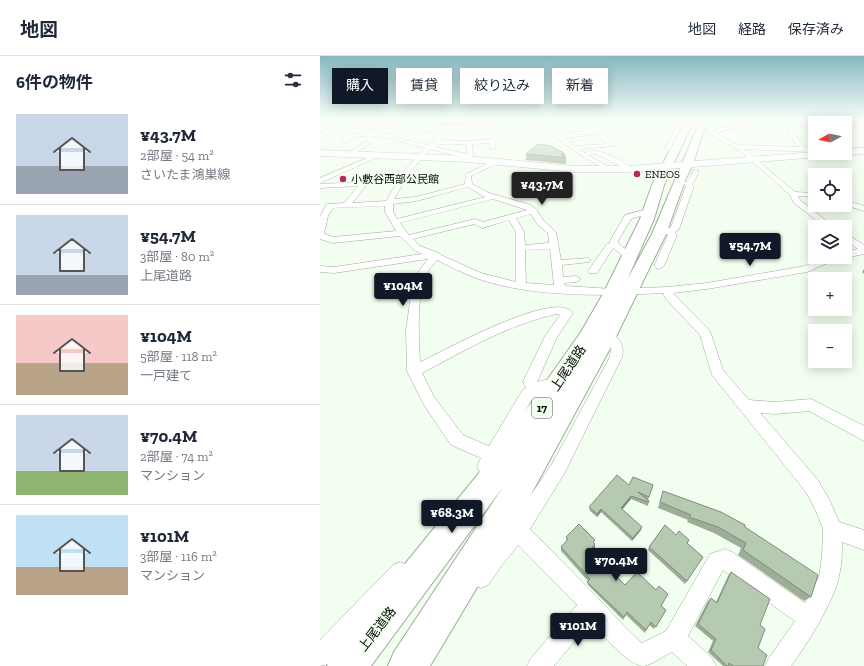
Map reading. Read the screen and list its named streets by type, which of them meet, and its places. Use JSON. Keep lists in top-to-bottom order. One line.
{"streets":{"highway":["上尾道路","17"]},"places":["ENEOS","小敷谷西部公民館"],"north":"left","page":{"header":"地図","nav":["地図","経路","保存済み"],"heading":"6件の物件","chip":["購入","賃貸","絞り込み","新着"],"list":[{"name":"¥43.7M","note":"2部屋 · 54 m² · さいたま鴻巣線"},{"name":"¥54.7M","note":"3部屋 · 80 m² · 上尾道路"},{"name":"¥104M","note":"5部屋 · 118 m² · 一戸建て"},{"name":"¥70.4M","note":"2部屋 · 74 m² · マンション"},{"name":"¥101M","note":"3部屋 · 116 m² · マンション"}],"map_buttons":["+","−"],"price":["¥43.7M","¥54.7M","¥104M","¥68.3M","¥70.4M","¥101M"]}}
